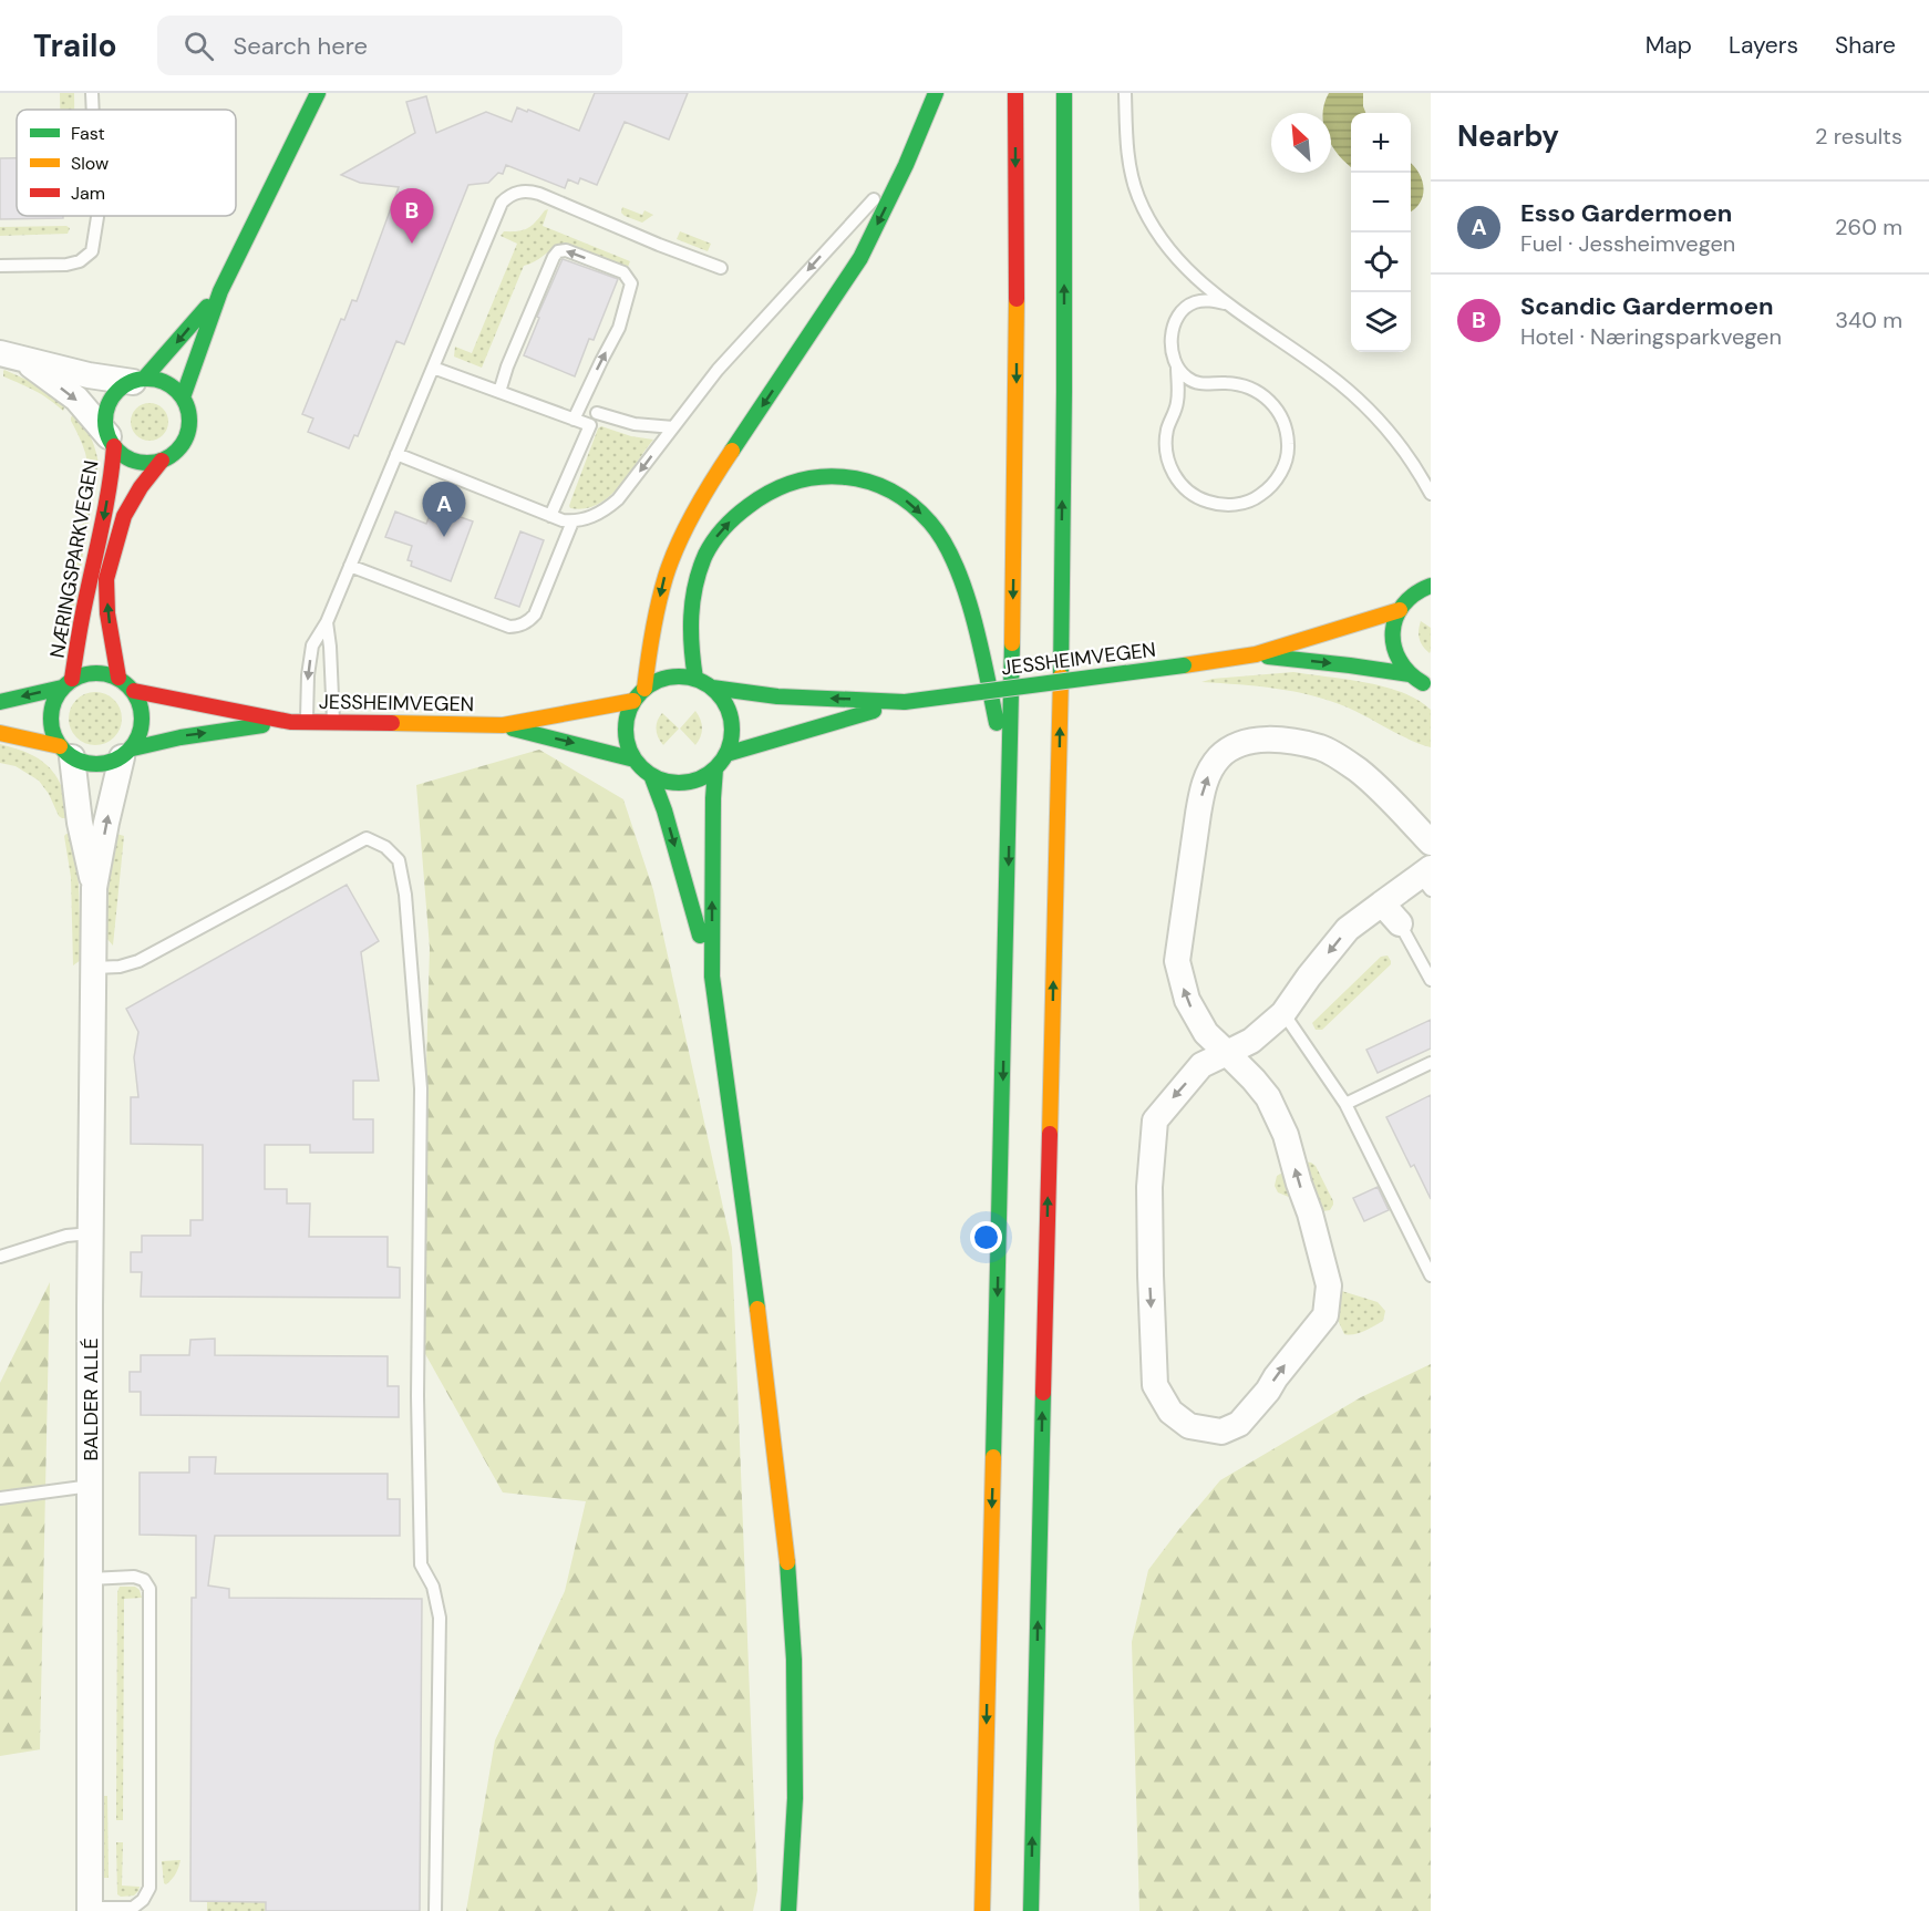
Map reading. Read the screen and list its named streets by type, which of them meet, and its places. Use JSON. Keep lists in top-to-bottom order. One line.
{"streets":{"main road":["NÆRINGSPARKVEGEN","JESSHEIMVEGEN"],"street":["BALDER ALLÉ"]},"crossings":[["NÆRINGSPARKVEGEN","JESSHEIMVEGEN"],["NÆRINGSPARKVEGEN","BALDER ALLÉ"],["JESSHEIMVEGEN","BALDER ALLÉ"]],"legend":["Fast","Slow","Jam"],"north":"top left","page":{"header":"Trailo","search":"Search here","nav":["Map","Layers","Share"],"heading":["Nearby","2 results"],"map_buttons":["+","−"],"list":[{"mark":"A","name":"Esso Gardermoen","note":"Fuel · Jessheimvegen","value":"260 m"},{"mark":"B","name":"Scandic Gardermoen","note":"Hotel · Næringsparkvegen","value":"340 m"}],"pins":["B","A"]}}
